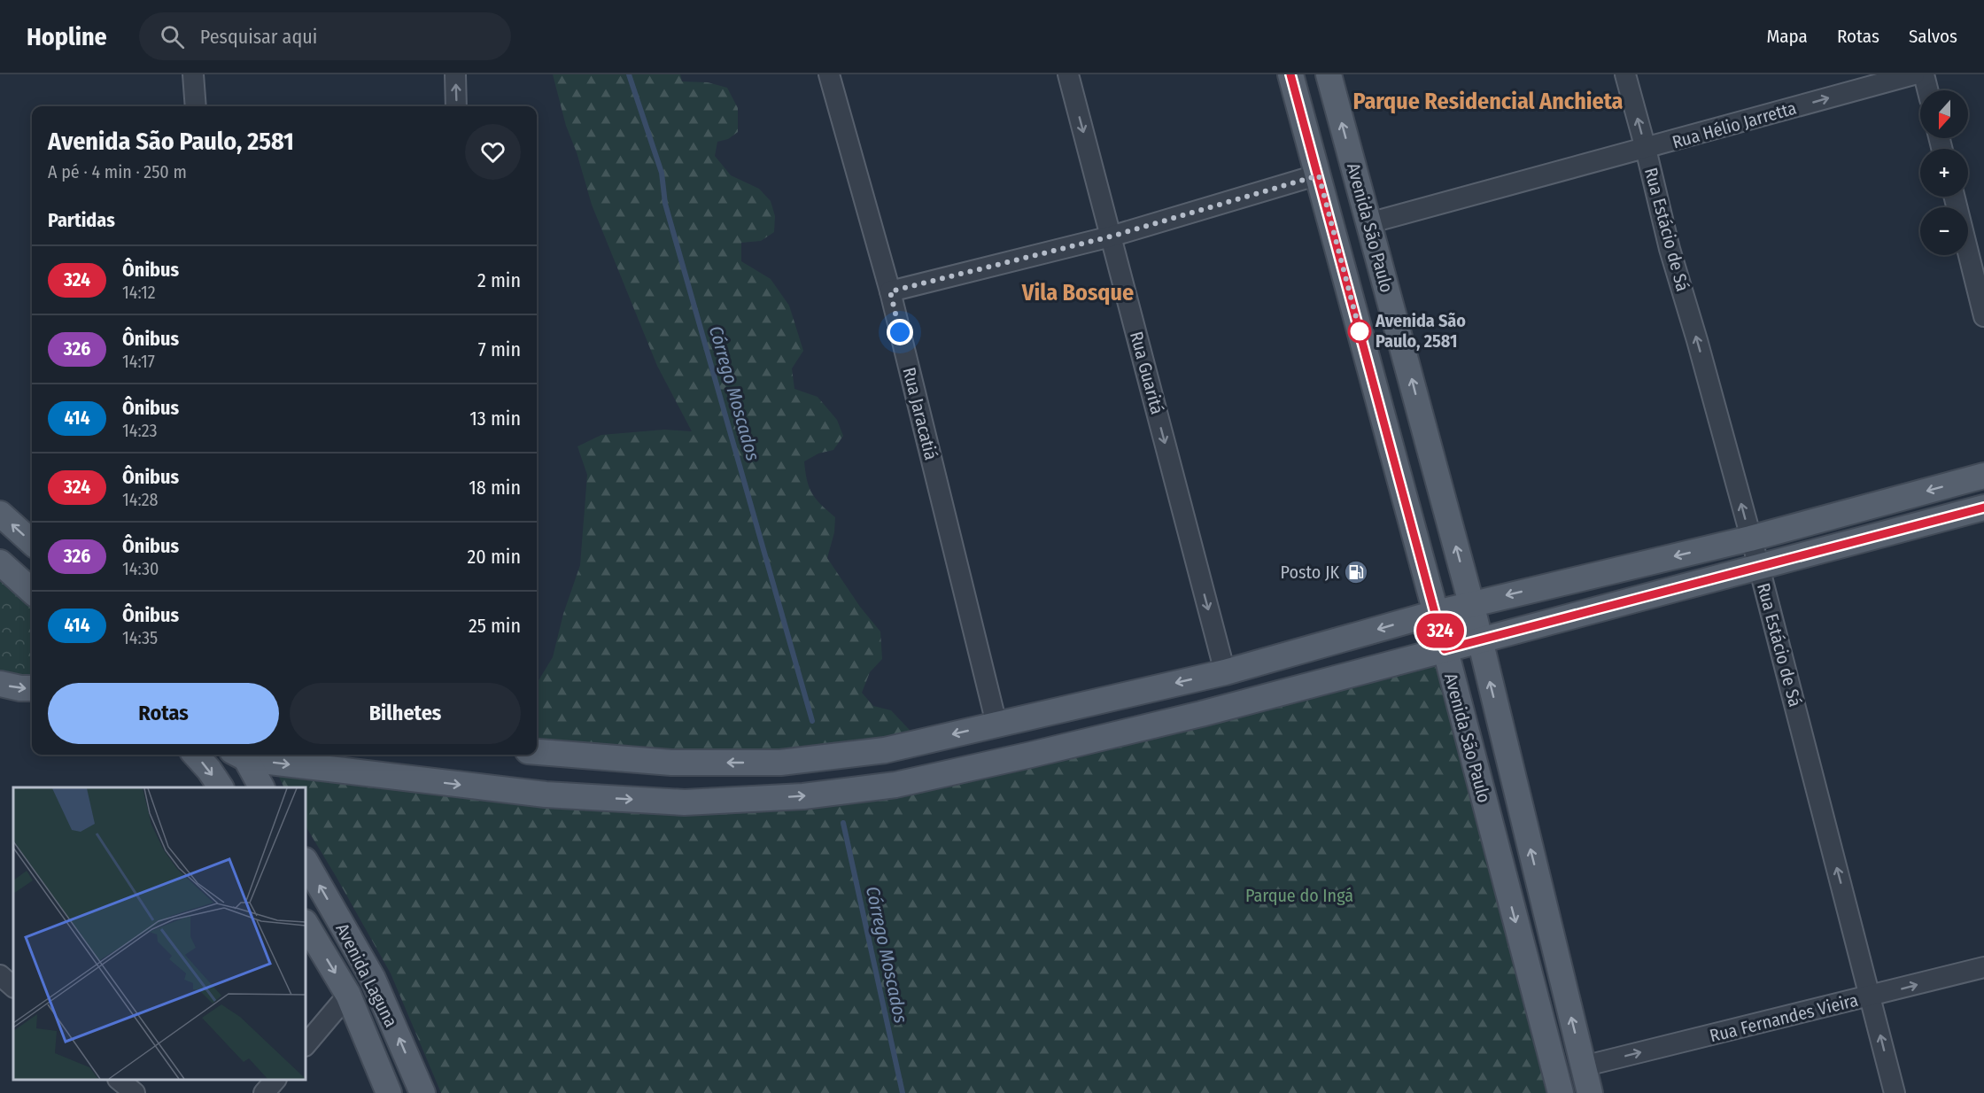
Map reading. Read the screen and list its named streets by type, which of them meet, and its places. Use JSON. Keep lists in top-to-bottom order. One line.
{"streets":{"main road":["Avenida São Paulo","Avenida Laguna"],"street":["Rua Hélio Jarretta","Rua Estácio de Sá","Rua Guaritá","Rua Jaracatiá","Rua Fernandes Vieira"]},"crossings":[["Rua Hélio Jarretta","Avenida São Paulo"],["Rua Hélio Jarretta","Rua Estácio de Sá"],["Avenida São Paulo","Rua Fernandes Vieira"],["Rua Estácio de Sá","Rua Fernandes Vieira"]],"one_way":["Rua Hélio Jarretta","Rua Estácio de Sá","Rua Guaritá","Rua Fernandes Vieira"],"districts":["Parque Residencial Anchieta","Vila Bosque"],"water":["Córrego Moscados"],"parks":["Parque do Ingá"],"places":{"other":["Avenida São Paulo, 2581"],"fuel station":["Posto JK"]},"lines":["bus line 324"],"north":"bottom","page":{"header":"Hopline","search":"Pesquisar aqui","nav":["Mapa","Rotas","Salvos"],"on_map":"324","map_buttons":["+","−"],"heading":[["Avenida São Paulo, 2581","A pé · 4 min · 250 m"],"Partidas"],"list":[{"mark":"324","name":"Ônibus","note":"14:12","value":"2 min"},{"mark":"326","name":"Ônibus","note":"14:17","value":"7 min"},{"mark":"414","name":"Ônibus","note":"14:23","value":"13 min"},{"mark":"324","name":"Ônibus","note":"14:28","value":"18 min"},{"mark":"326","name":"Ônibus","note":"14:30","value":"20 min"},{"mark":"414","name":"Ônibus","note":"14:35","value":"25 min"}],"buttons":["Rotas","Bilhetes"]}}
